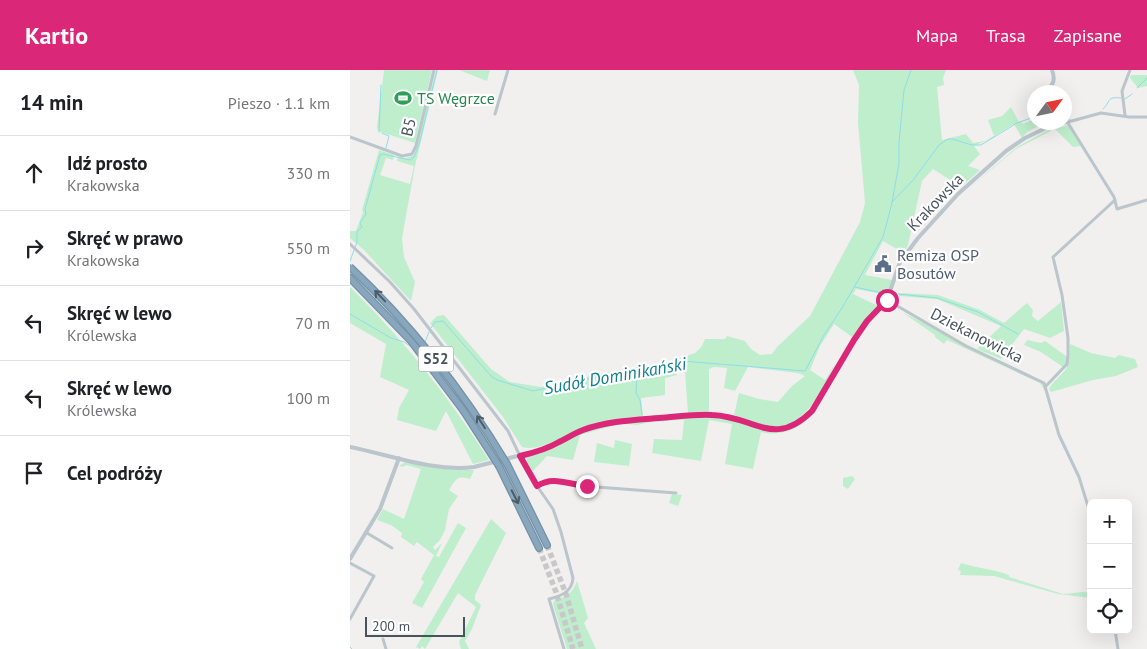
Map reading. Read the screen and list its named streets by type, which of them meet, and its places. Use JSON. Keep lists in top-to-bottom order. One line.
{"streets":{"highway":["S52"],"street":["B5","Krakowska","Dziekanowicka"]},"crossings":[["Krakowska","Dziekanowicka"]],"water":["Sudół Dominikański"],"places":{"sports":["TS Węgrzce"],"public building":["Remiza OSP Bosutów"]},"scale_bar":"200 m","north":"top right","page":{"header":"Kartio","nav":["Mapa","Trasa","Zapisane"],"heading":["14 min","Pieszo · 1.1 km"],"list":[["Idź prosto","Krakowska","330 m"],["Skręć w prawo","Krakowska","550 m"],["Skręć w lewo","Królewska","70 m"],["Skręć w lewo","Królewska","100 m"],"Cel podróży"],"map_buttons":["+","−"],"scale":"200 m"}}
